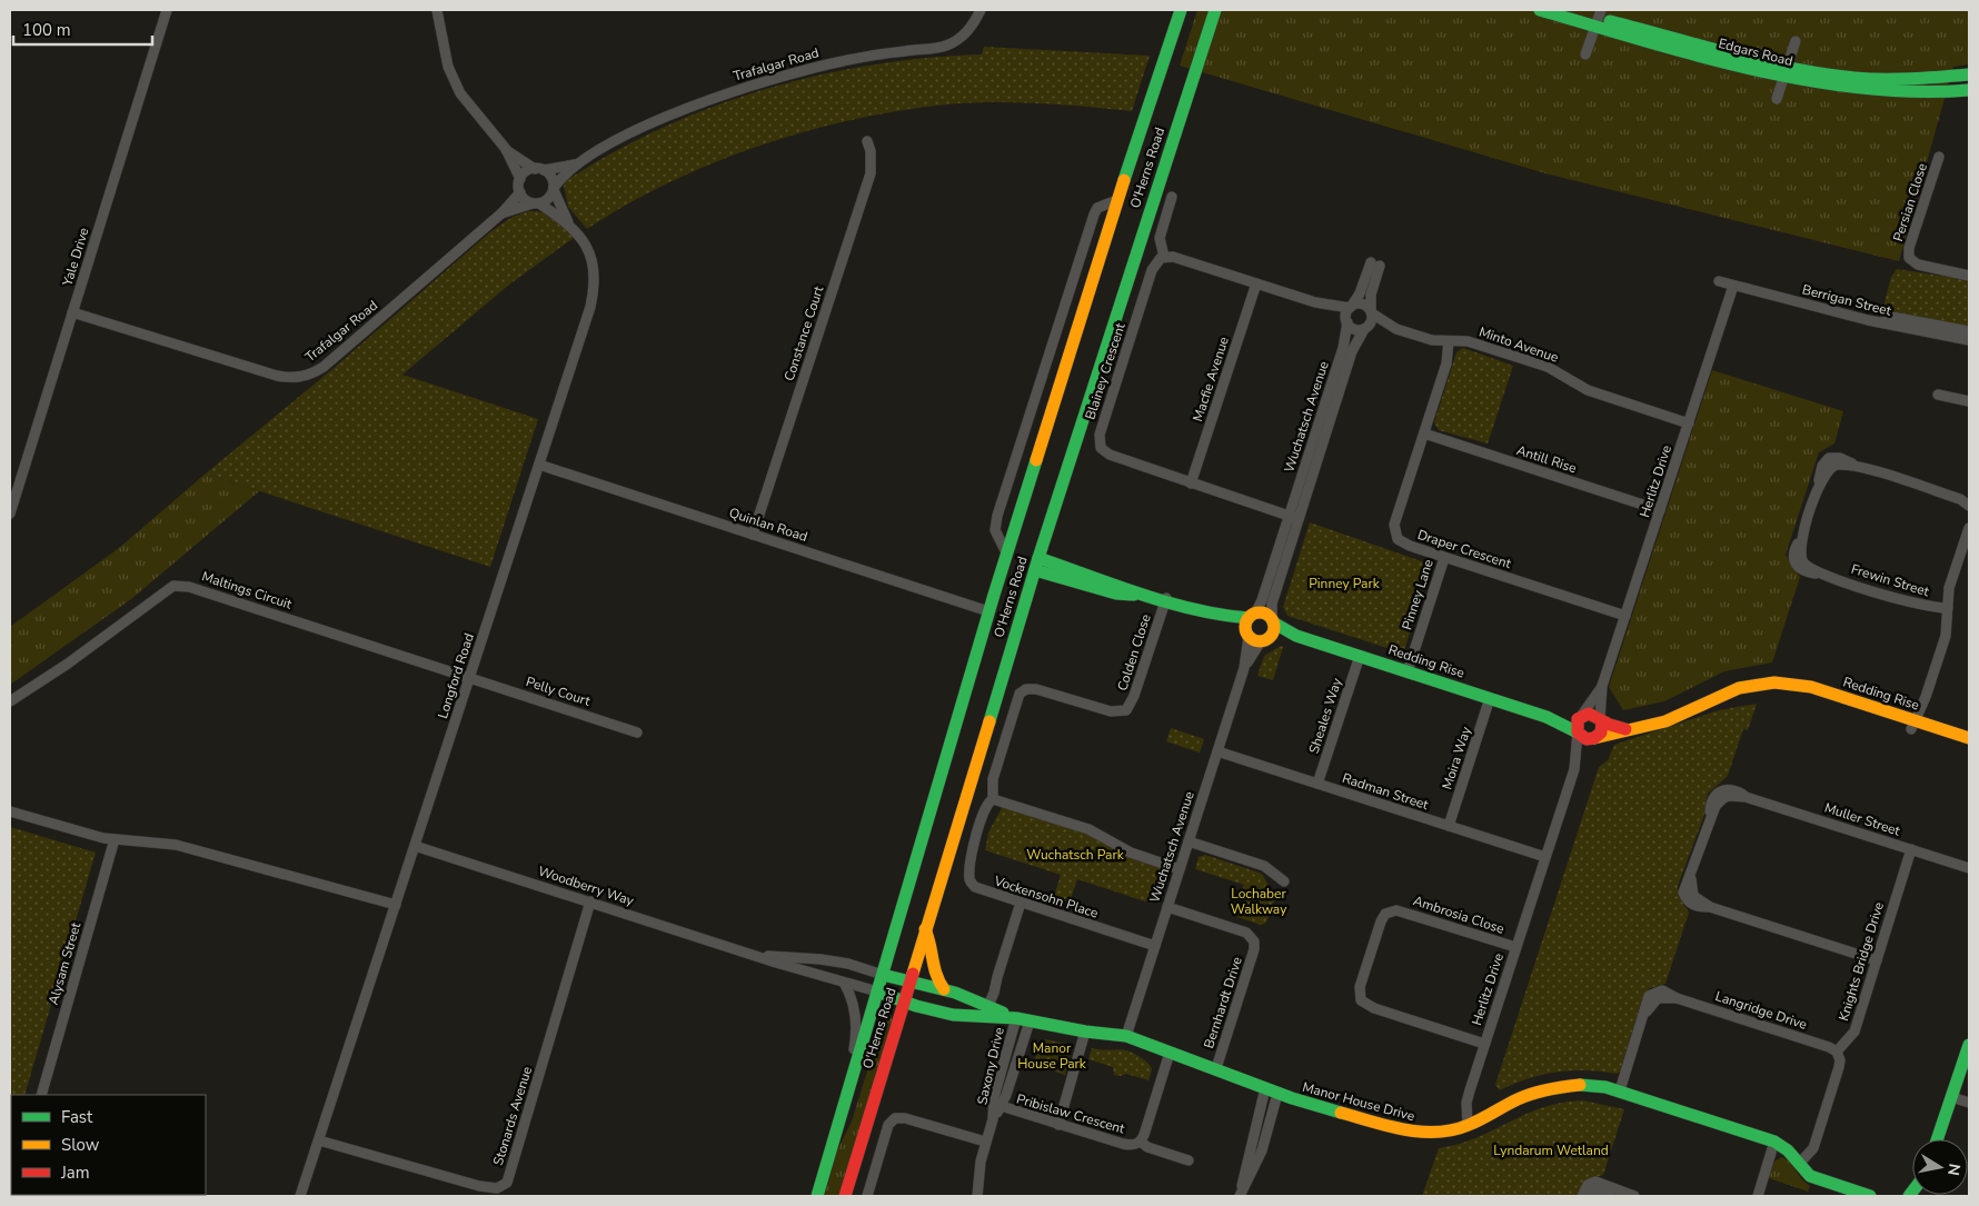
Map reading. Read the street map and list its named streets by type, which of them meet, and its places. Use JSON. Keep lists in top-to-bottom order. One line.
{"streets":{"main road":["Edgars Road","O'Herns Road","Redding Rise","Manor House Drive"],"street":["Trafalgar Road","Persian Close","Yale Drive","Berrigan Street","Constance Court","Minto Avenue","Blainey Crescent","Macfie Avenue","Wuchatsch Avenue","Antill Rise","Herlitz Drive","Quinlan Road","Draper Crescent","Frewin Street","Maltings Circuit","Pinney Lane","Colden Close","Longford Road","Pelly Court","Sheales Way","Moira Way","Radman Street","Muller Street","Woodberry Way","Vockensohn Place","Ambrosia Close","Knights Bridge Drive","Alysam Street","Bernhardt Drive","Langridge Drive","Saxony Drive","Pribislaw Crescent","Stonards Avenue"]},"crossings":[["Trafalgar Road","Yale Drive"],["Trafalgar Road","Longford Road"],["O'Herns Road","Quinlan Road"],["O'Herns Road","Redding Rise"],["O'Herns Road","Woodberry Way"],["O'Herns Road","Manor House Drive"],["Berrigan Street","Herlitz Drive"],["Constance Court","Quinlan Road"],["Minto Avenue","Wuchatsch Avenue"],["Minto Avenue","Herlitz Drive"],["Minto Avenue","Draper Crescent"],["Blainey Crescent","Macfie Avenue"],["Blainey Crescent","Wuchatsch Avenue"],["Wuchatsch Avenue","Redding Rise"],["Wuchatsch Avenue","Radman Street"],["Wuchatsch Avenue","Vockensohn Place"],["Wuchatsch Avenue","Bernhardt Drive"],["Wuchatsch Avenue","Manor House Drive"],["Antill Rise","Herlitz Drive"],["Antill Rise","Draper Crescent"],["Herlitz Drive","Draper Crescent"],["Herlitz Drive","Redding Rise"],["Herlitz Drive","Radman Street"],["Herlitz Drive","Ambrosia Close"],["Herlitz Drive","Manor House Drive"],["Quinlan Road","Longford Road"],["Draper Crescent","Pinney Lane"],["Maltings Circuit","Longford Road"],["Maltings Circuit","Pelly Court"],["Pinney Lane","Redding Rise"],["Colden Close","Redding Rise"],["Colden Close","Vockensohn Place"],["Redding Rise","Sheales Way"],["Redding Rise","Moira Way"],["Longford Road","Pelly Court"],["Longford Road","Woodberry Way"],["Longford Road","Stonards Avenue"],["Sheales Way","Radman Street"],["Moira Way","Radman Street"],["Muller Street","Knights Bridge Drive"],["Woodberry Way","Manor House Drive"],["Woodberry Way","Stonards Avenue"],["Knights Bridge Drive","Langridge Drive"],["Bernhardt Drive","Manor House Drive"],["Langridge Drive","Manor House Drive"],["Saxony Drive","Manor House Drive"],["Saxony Drive","Pribislaw Crescent"],["Manor House Drive","Pribislaw Crescent"]],"parks":["Pinney Park","Wuchatsch Park","Lochaber Walkway","Manor House Park","Lyndarum Wetland"],"legend":["Fast","Slow","Jam"],"scale_bar":"100 m","north":"right"}
